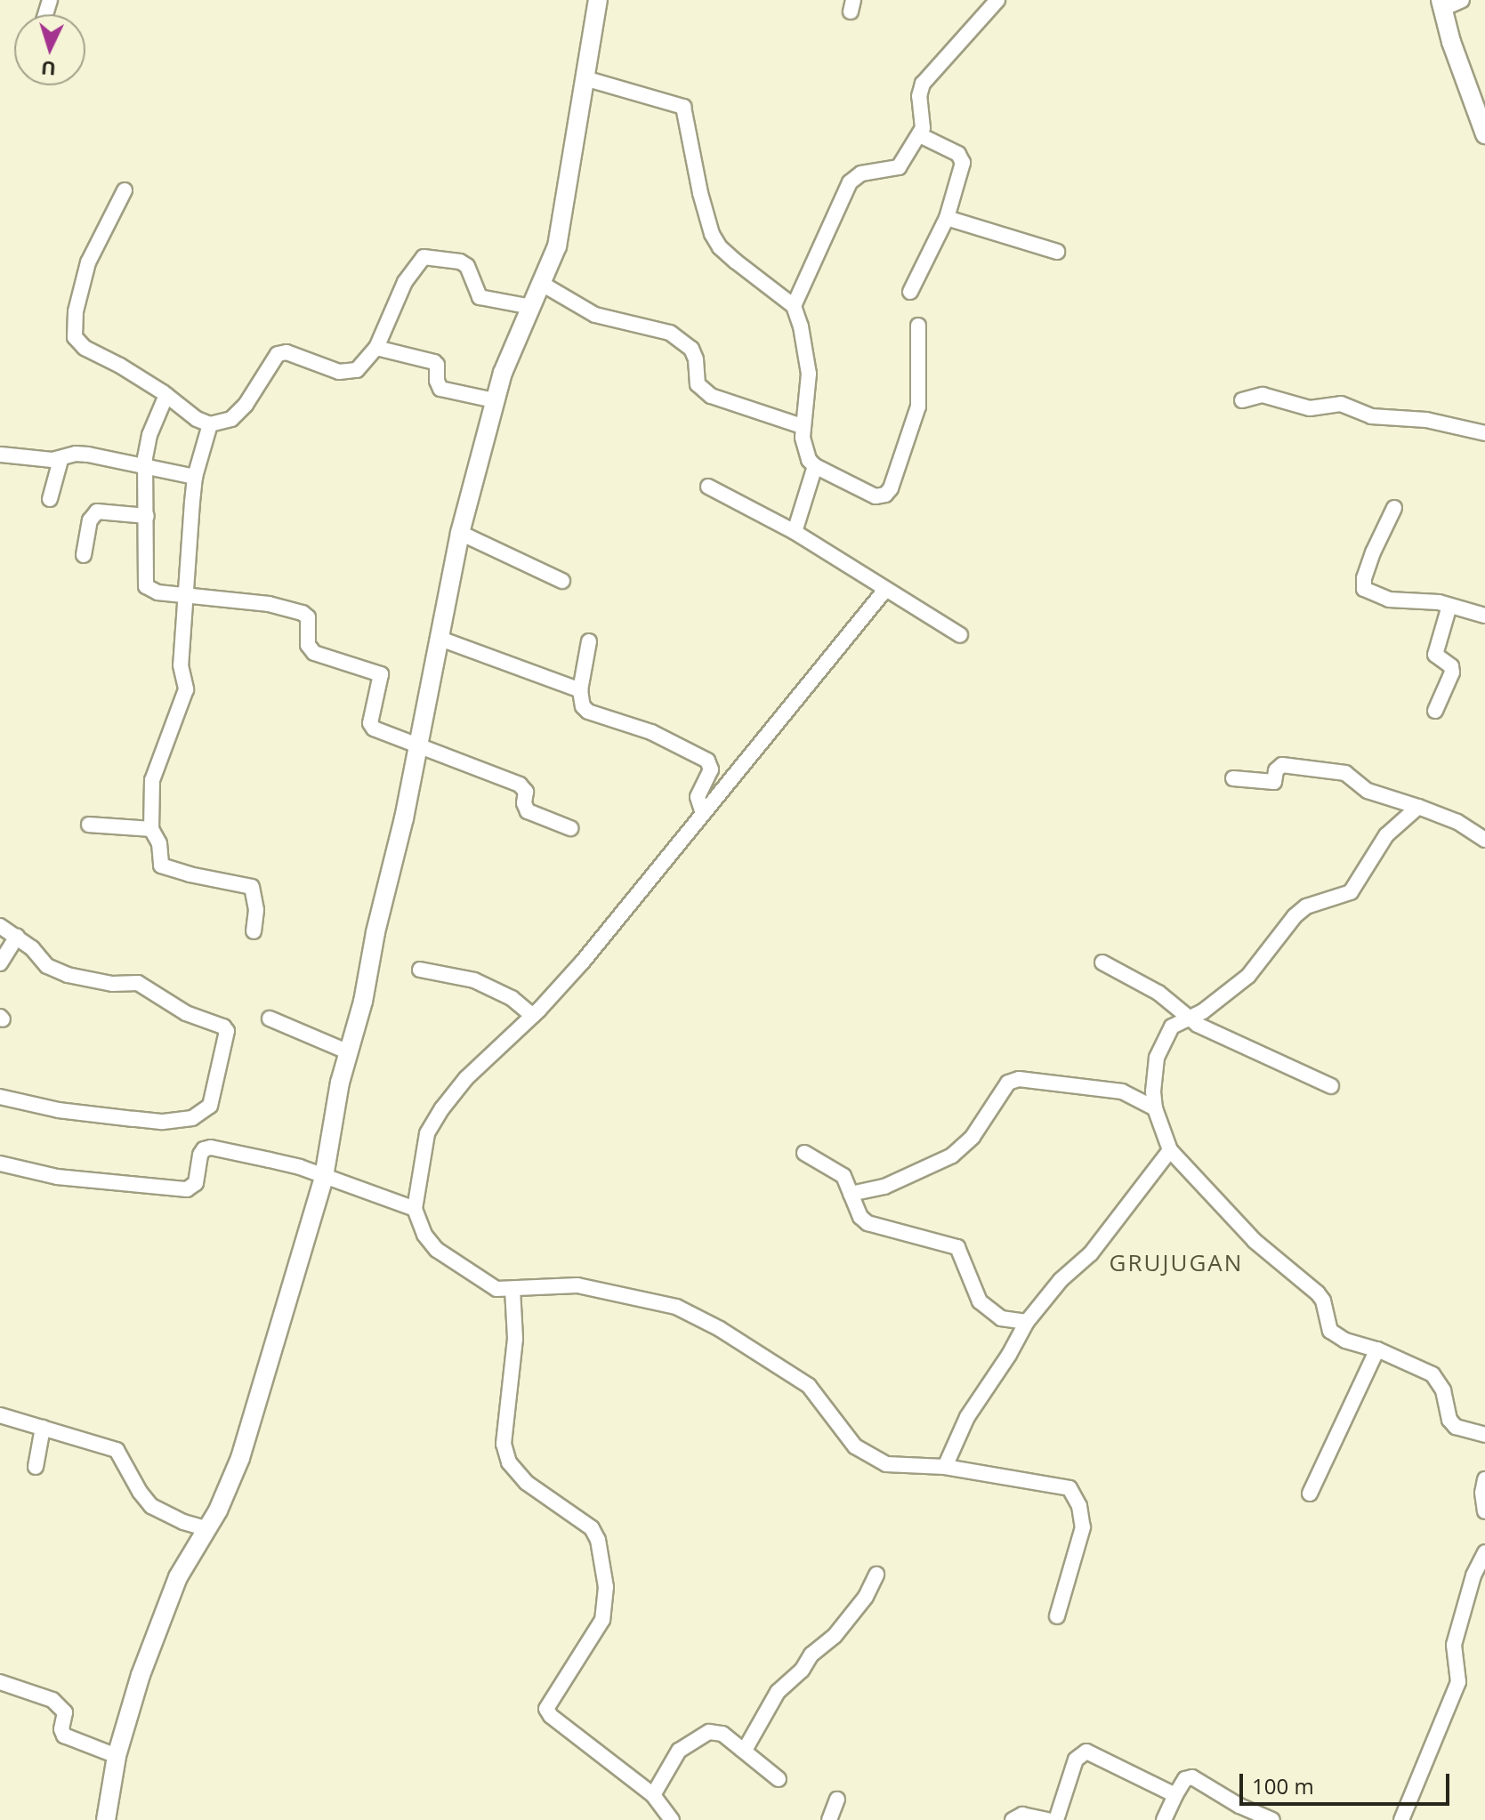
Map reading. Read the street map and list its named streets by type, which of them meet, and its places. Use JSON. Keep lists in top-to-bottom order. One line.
{"districts":["GRUJUGAN"],"scale_bar":"100 m","north":"bottom"}
